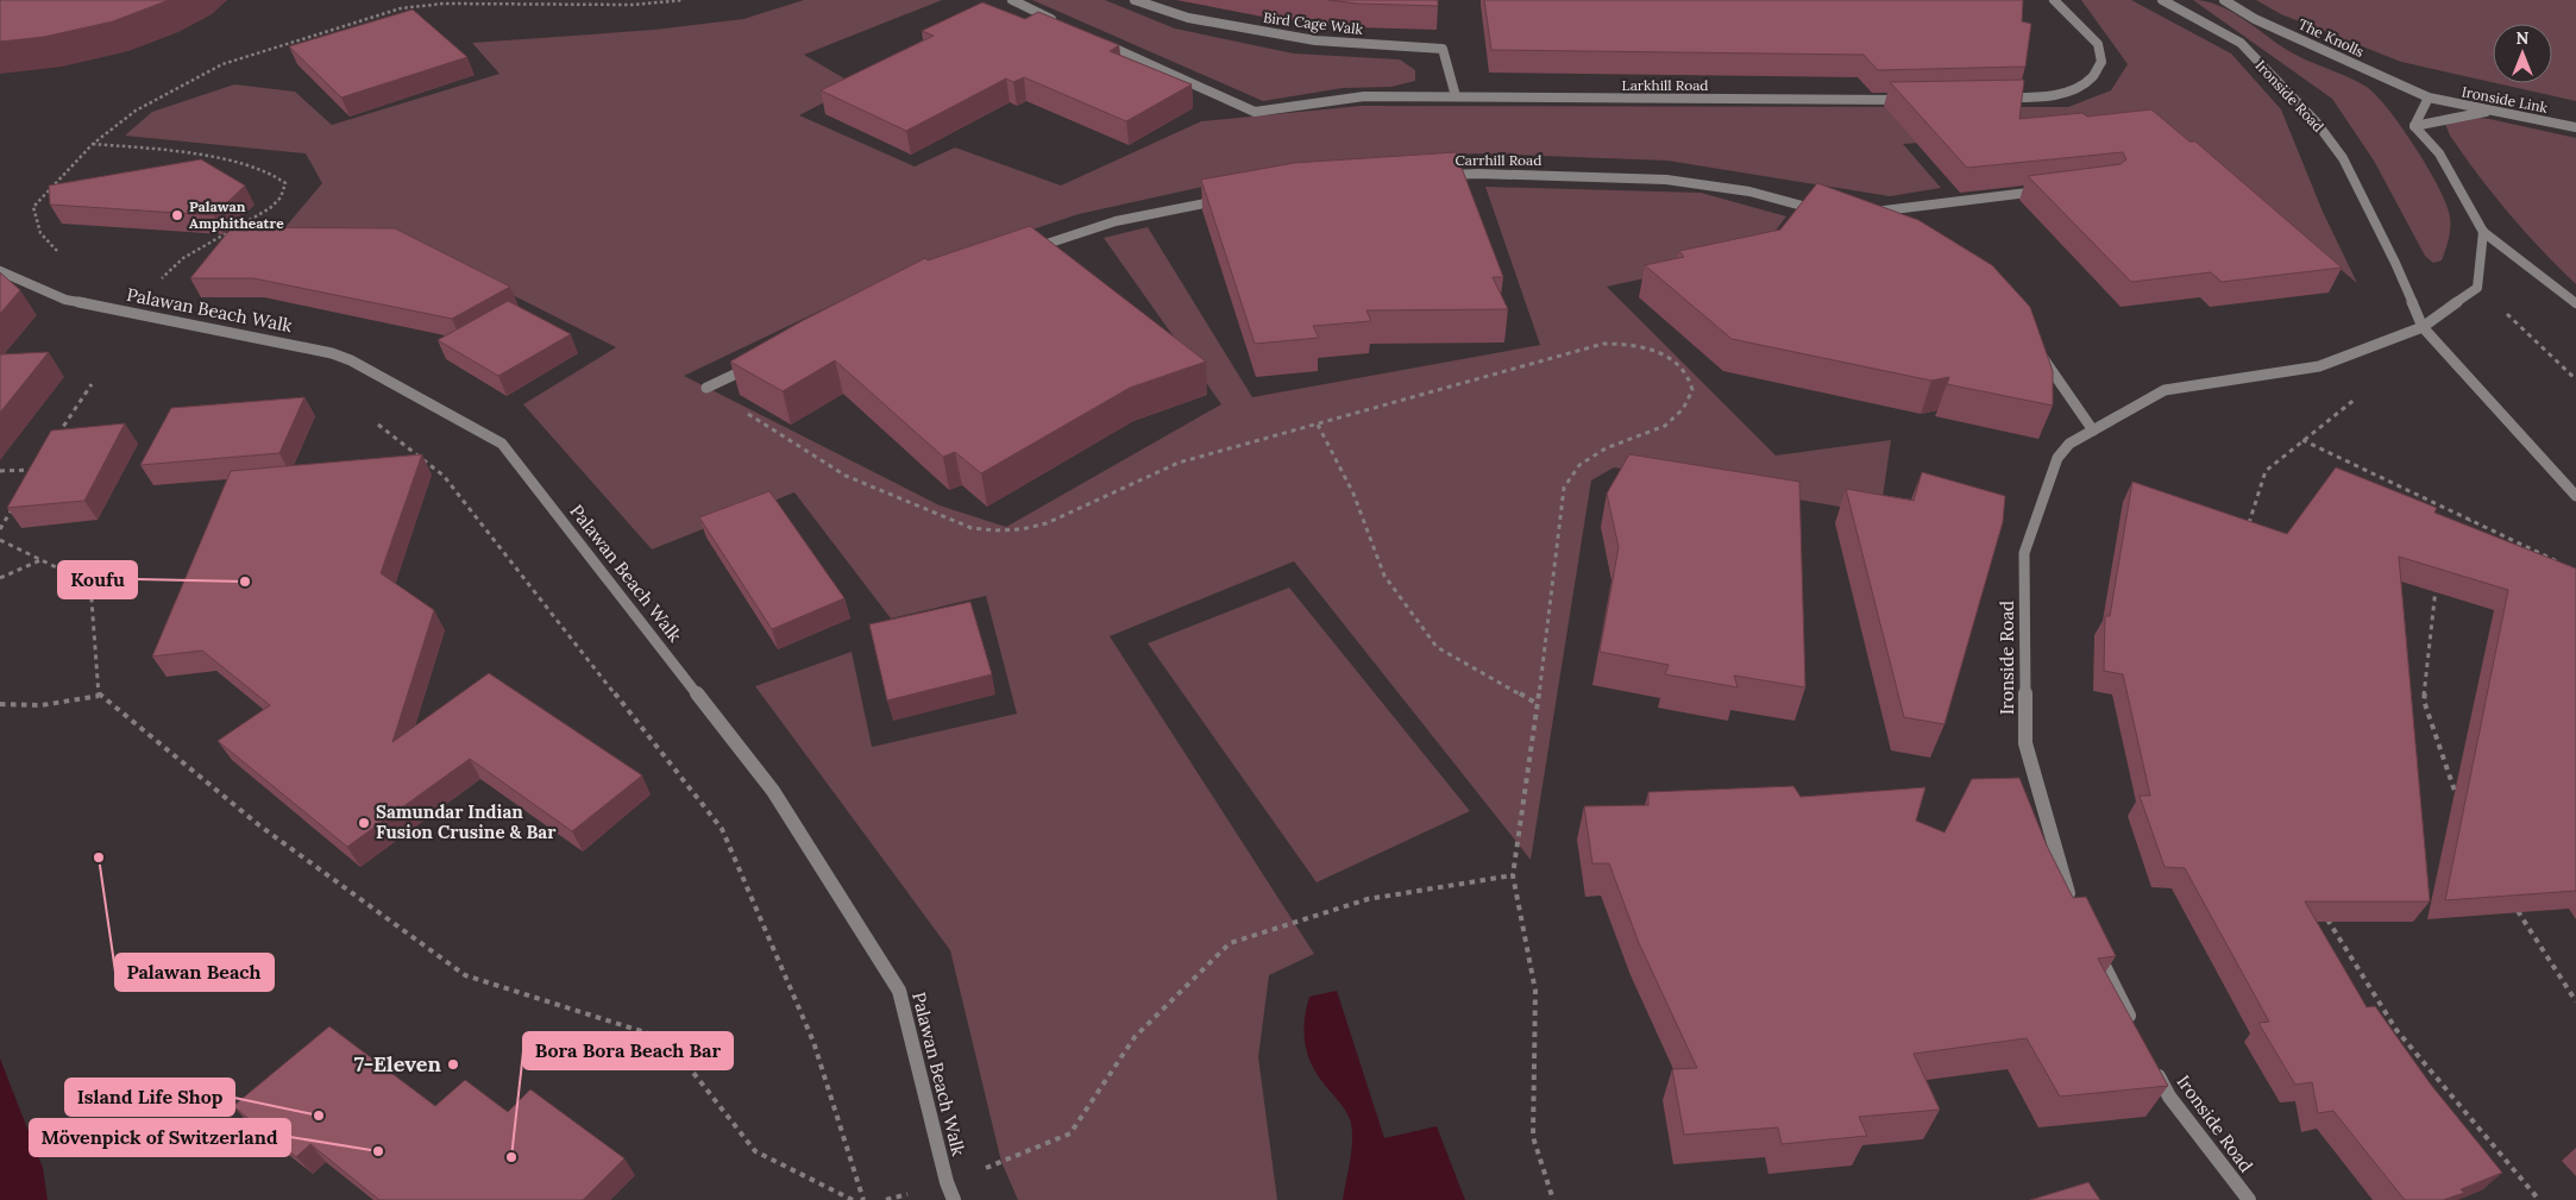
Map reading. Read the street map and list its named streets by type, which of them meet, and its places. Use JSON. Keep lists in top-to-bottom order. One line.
{"streets":{"street":["Bird Cage Walk","The Knolls","Larkhill Road","Ironside Road","Ironside Link","Carrhill Road","Palawan Beach Walk"]},"crossings":[["Bird Cage Walk","Larkhill Road"],["The Knolls","Ironside Link"]],"places":["Palawan Amphitheatre","Koufu","Samundar Indian Fusion Crusine & Bar","Palawan Beach","7-Eleven","Island Life Shop","Mövenpick of Switzerland","Bora Bora Beach Bar"],"north":"top"}
